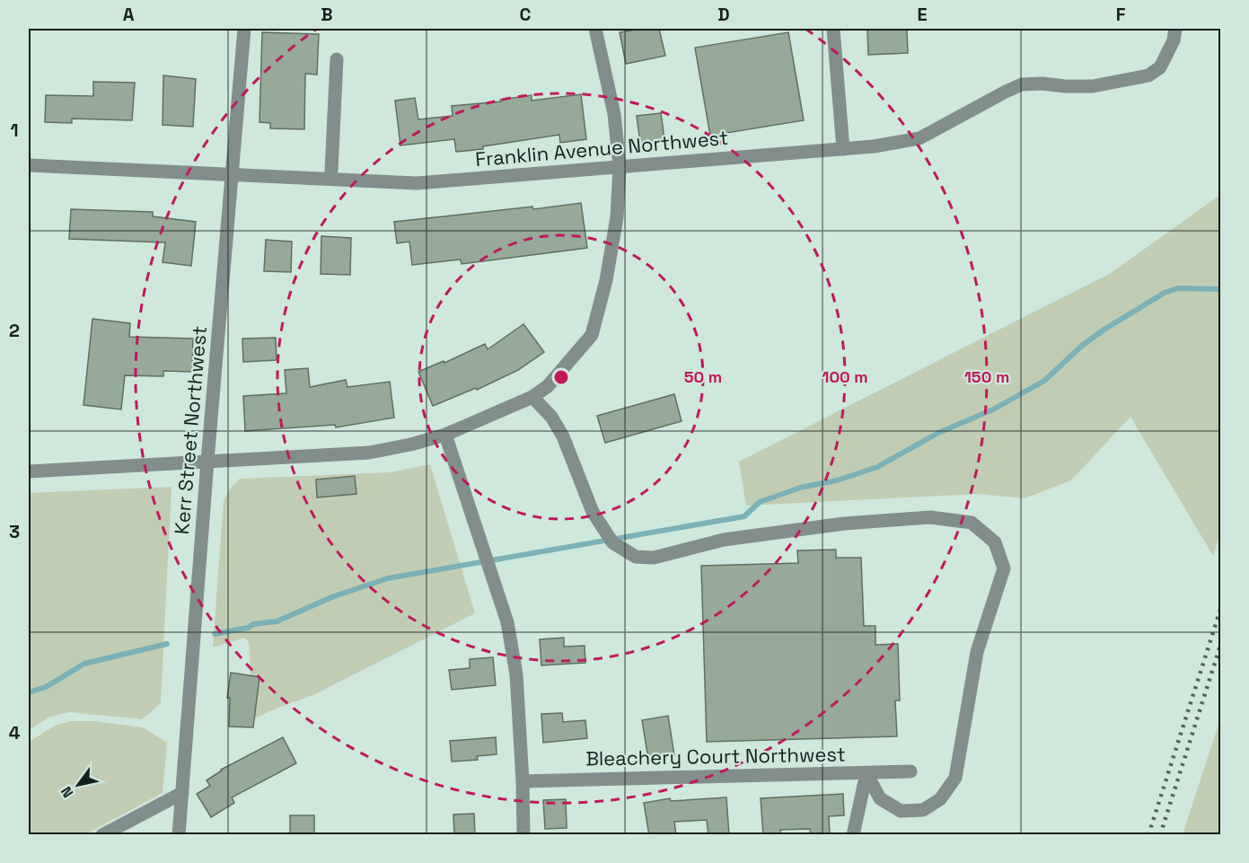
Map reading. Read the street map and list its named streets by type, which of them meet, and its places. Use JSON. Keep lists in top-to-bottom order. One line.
{"streets":{"street":["Franklin Avenue Northwest","Kerr Street Northwest","Bleachery Court Northwest"]},"crossings":[["Franklin Avenue Northwest","Kerr Street Northwest"]],"north":"bottom left","grid":{"columns":["A","B","C","D","E","F"],"rows":["1","2","3","4"]},"rings":["50 m","100 m","150 m"]}
